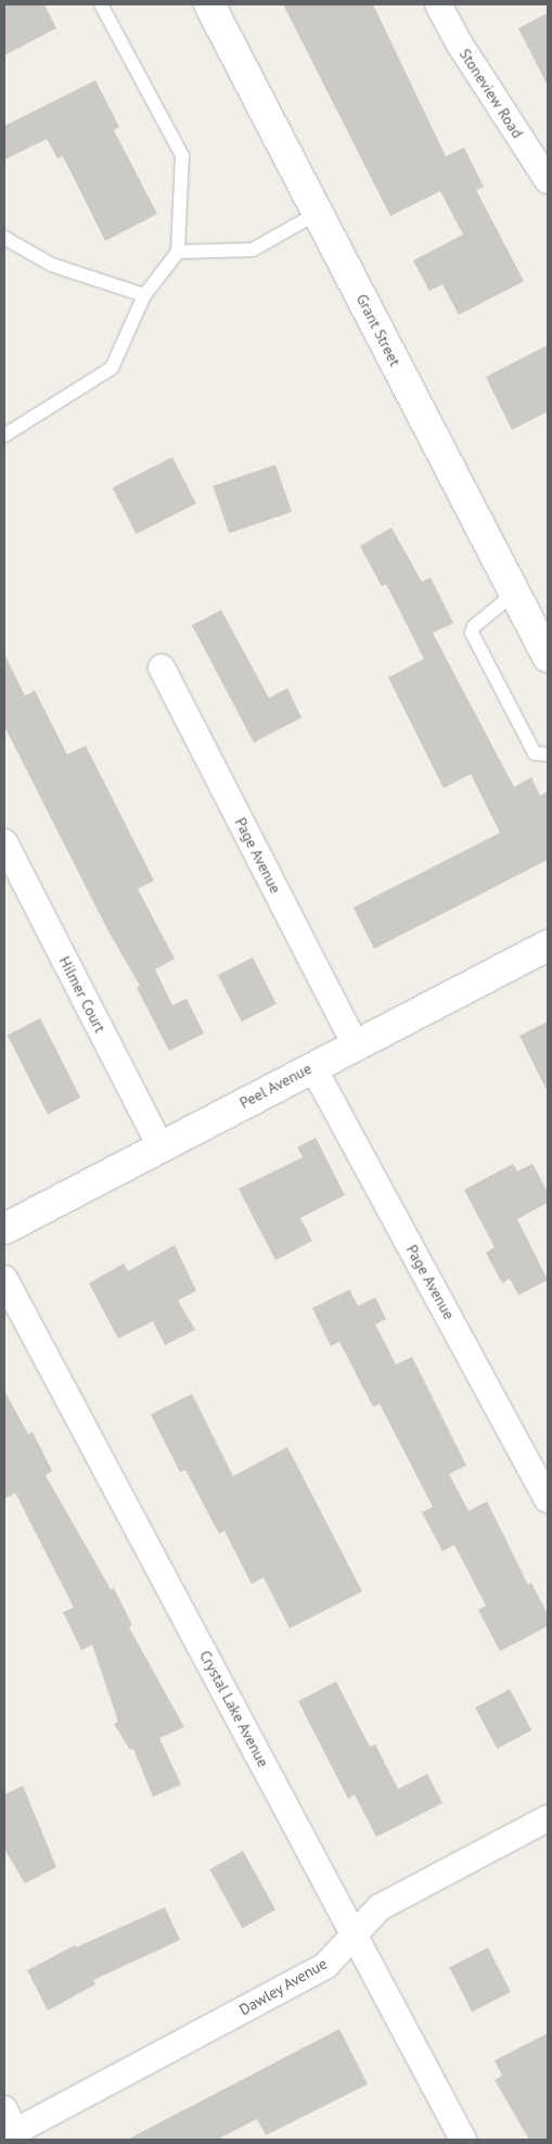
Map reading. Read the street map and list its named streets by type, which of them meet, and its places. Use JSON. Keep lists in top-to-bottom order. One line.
{"streets":{"street":["Stoneview Road","Grant Street","Page Avenue","Hilmer Court","Peel Avenue","Crystal Lake Avenue","Dawley Avenue"]},"crossings":[["Page Avenue","Peel Avenue"],["Hilmer Court","Peel Avenue"],["Crystal Lake Avenue","Dawley Avenue"]]}
